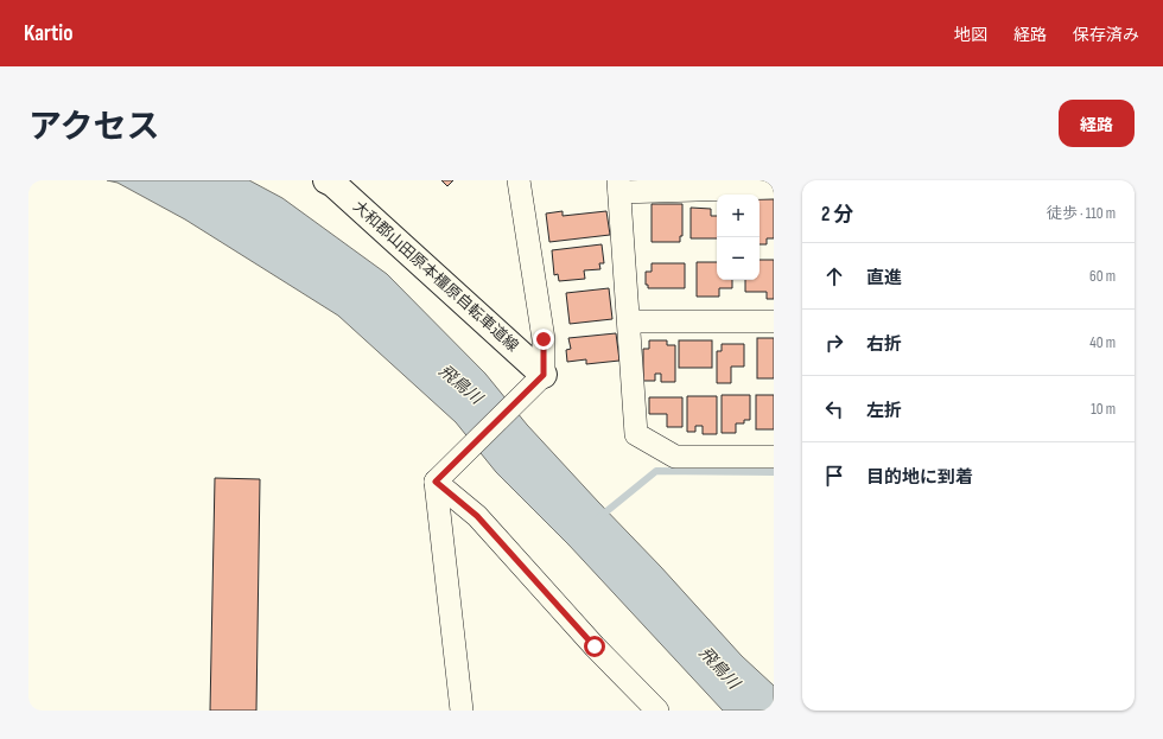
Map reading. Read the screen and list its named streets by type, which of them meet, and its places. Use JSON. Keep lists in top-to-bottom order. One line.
{"streets":{"main road":["大和郡山田原本橿原自転車道線"]},"water":["飛鳥川"],"page":{"header":"Kartio","nav":["地図","経路","保存済み"],"title":"アクセス","buttons":"経路","heading":["2 分","徒歩 · 110 m"],"map_buttons":["+","−"],"list":[["直進","60 m"],["右折","40 m"],["左折","10 m"],"目的地に到着"]}}
